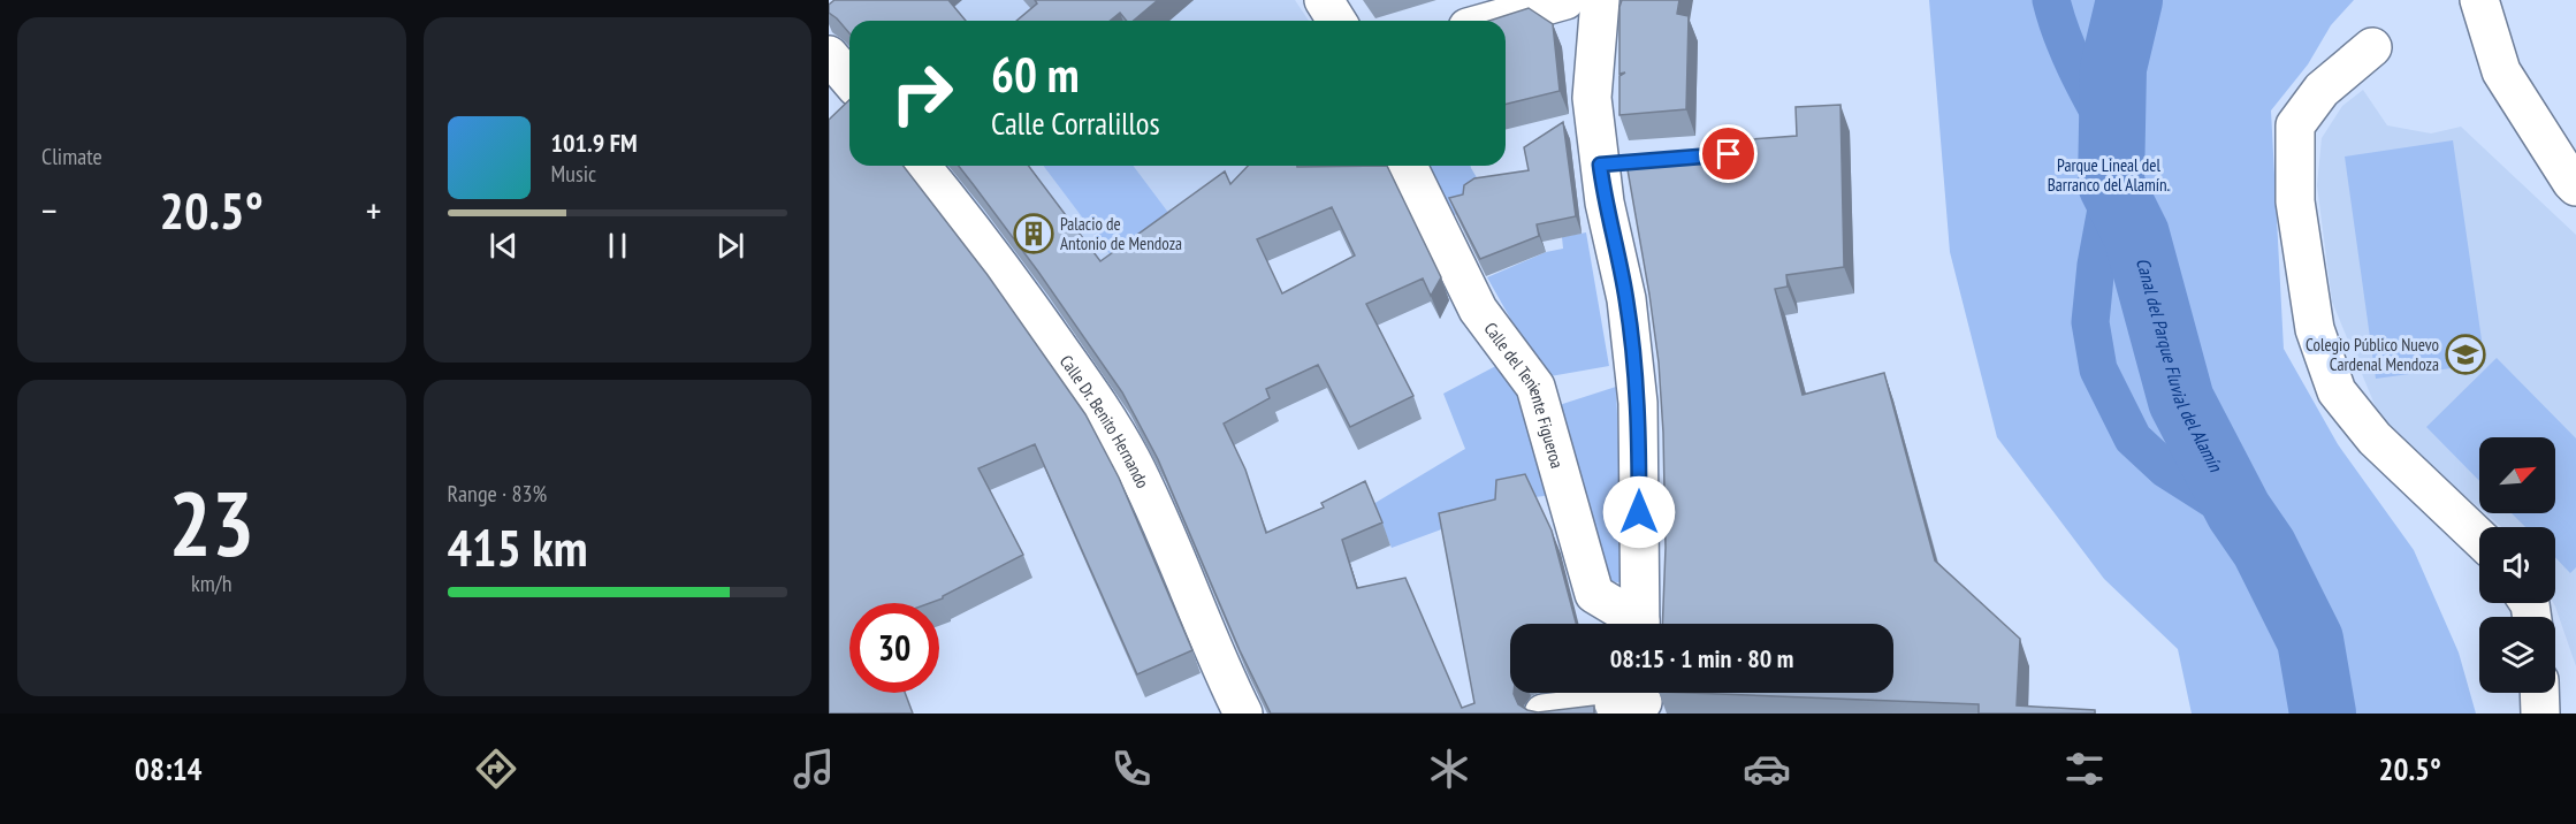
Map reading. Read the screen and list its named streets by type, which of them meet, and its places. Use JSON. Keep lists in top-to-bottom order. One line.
{"streets":{"street":["Calle del Teniente Figueroa","Calle Dr. Benito Hernando"]},"water":["Canal del Parque Fluvial del Alamín"],"parks":["Parque Lineal del Barranco del Alamín."],"places":{"building":["Palacio de Antonio de Mendoza"],"school or university":["Colegio Público Nuevo Cardenal Mendoza"]},"north":"top right","page":{"tile":["Climate",["23","km/h"],["Range · 83%","415 km"]],"turn":["60 m","Calle Corralillos"],"song":["101.9 FM","Music"],"heat":["−","20.5°","+"],"limit":"30","trip":"08:15 · 1 min · 80 m","tabs":["08:14","20.5°"]}}
